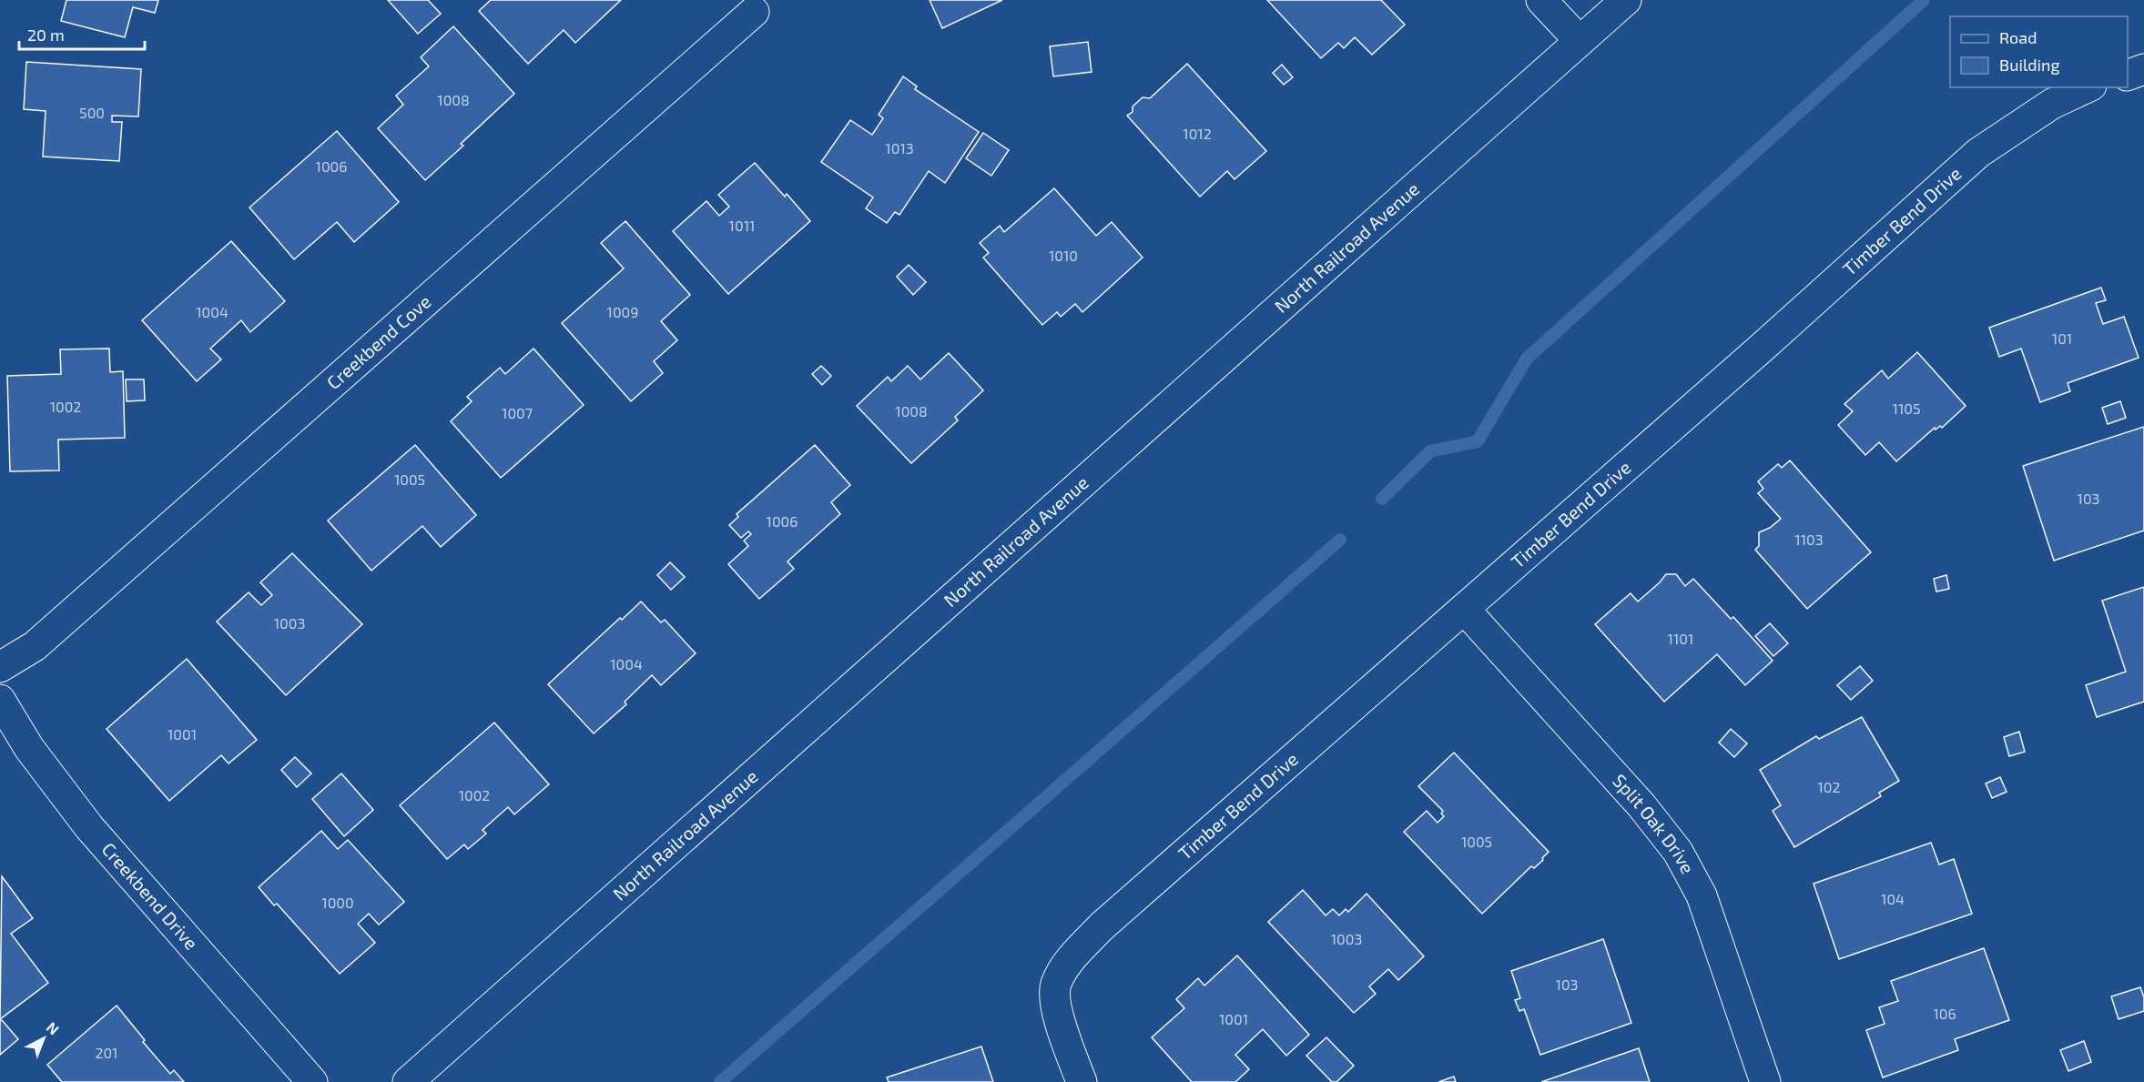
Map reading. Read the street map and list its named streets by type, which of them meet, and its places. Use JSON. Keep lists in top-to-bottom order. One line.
{"streets":{"street":["Timber Bend Drive","North Railroad Avenue","Creekbend Cove","Split Oak Drive","Creekbend Drive"]},"crossings":[["Timber Bend Drive","Split Oak Drive"]],"house_numbers":["1008","500","1012","1013","1006","1011","1010","1004","1009","101","1002","1105","1008","1007","1005","103","1006","1103","1003","1101","1004","1001","102","1002","1005","104","1000","1003","103","106","1001","201"],"legend":["Road","Building"],"scale_bar":"20 m","north":"top right"}
